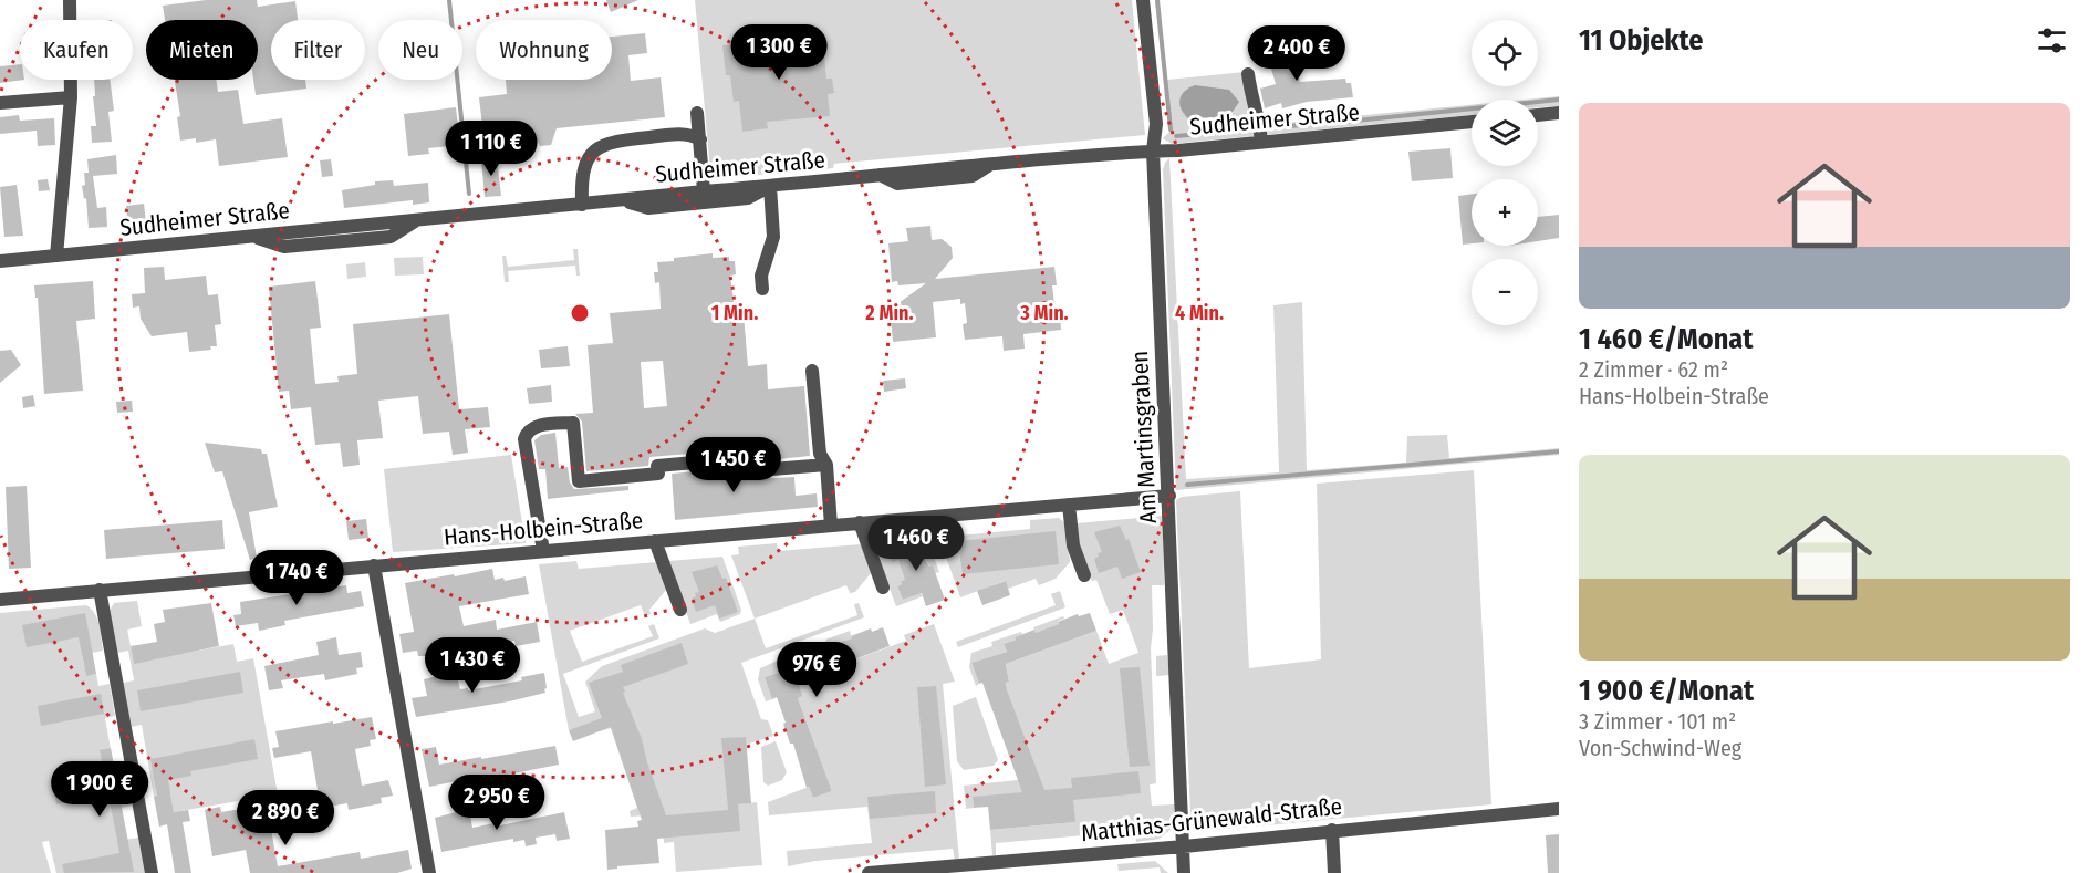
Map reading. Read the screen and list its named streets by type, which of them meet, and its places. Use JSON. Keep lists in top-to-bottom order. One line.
{"streets":{"street":["Sudheimer Straße","Am Martinsgraben","Hans-Holbein-Straße","Matthias-Grünewald-Straße"]},"crossings":[["Sudheimer Straße","Am Martinsgraben"],["Am Martinsgraben","Hans-Holbein-Straße"],["Am Martinsgraben","Matthias-Grünewald-Straße"]],"page":{"heading":"11 Objekte","map_buttons":["+","−"],"chip":["Kaufen","Mieten","Filter","Neu","Wohnung"],"price":["1 300 €","2 400 €","1 110 €","1 450 €","1 460 €","1 740 €","1 430 €","976 €","1 900 €","2 950 €","2 890 €"],"list":[{"name":"1 460 €/Monat","note":"2 Zimmer · 62 m² · Hans-Holbein-Straße"},{"name":"1 900 €/Monat","note":"3 Zimmer · 101 m² · Von-Schwind-Weg"}]},"rings":["1 Min.","2 Min.","3 Min.","4 Min."]}
